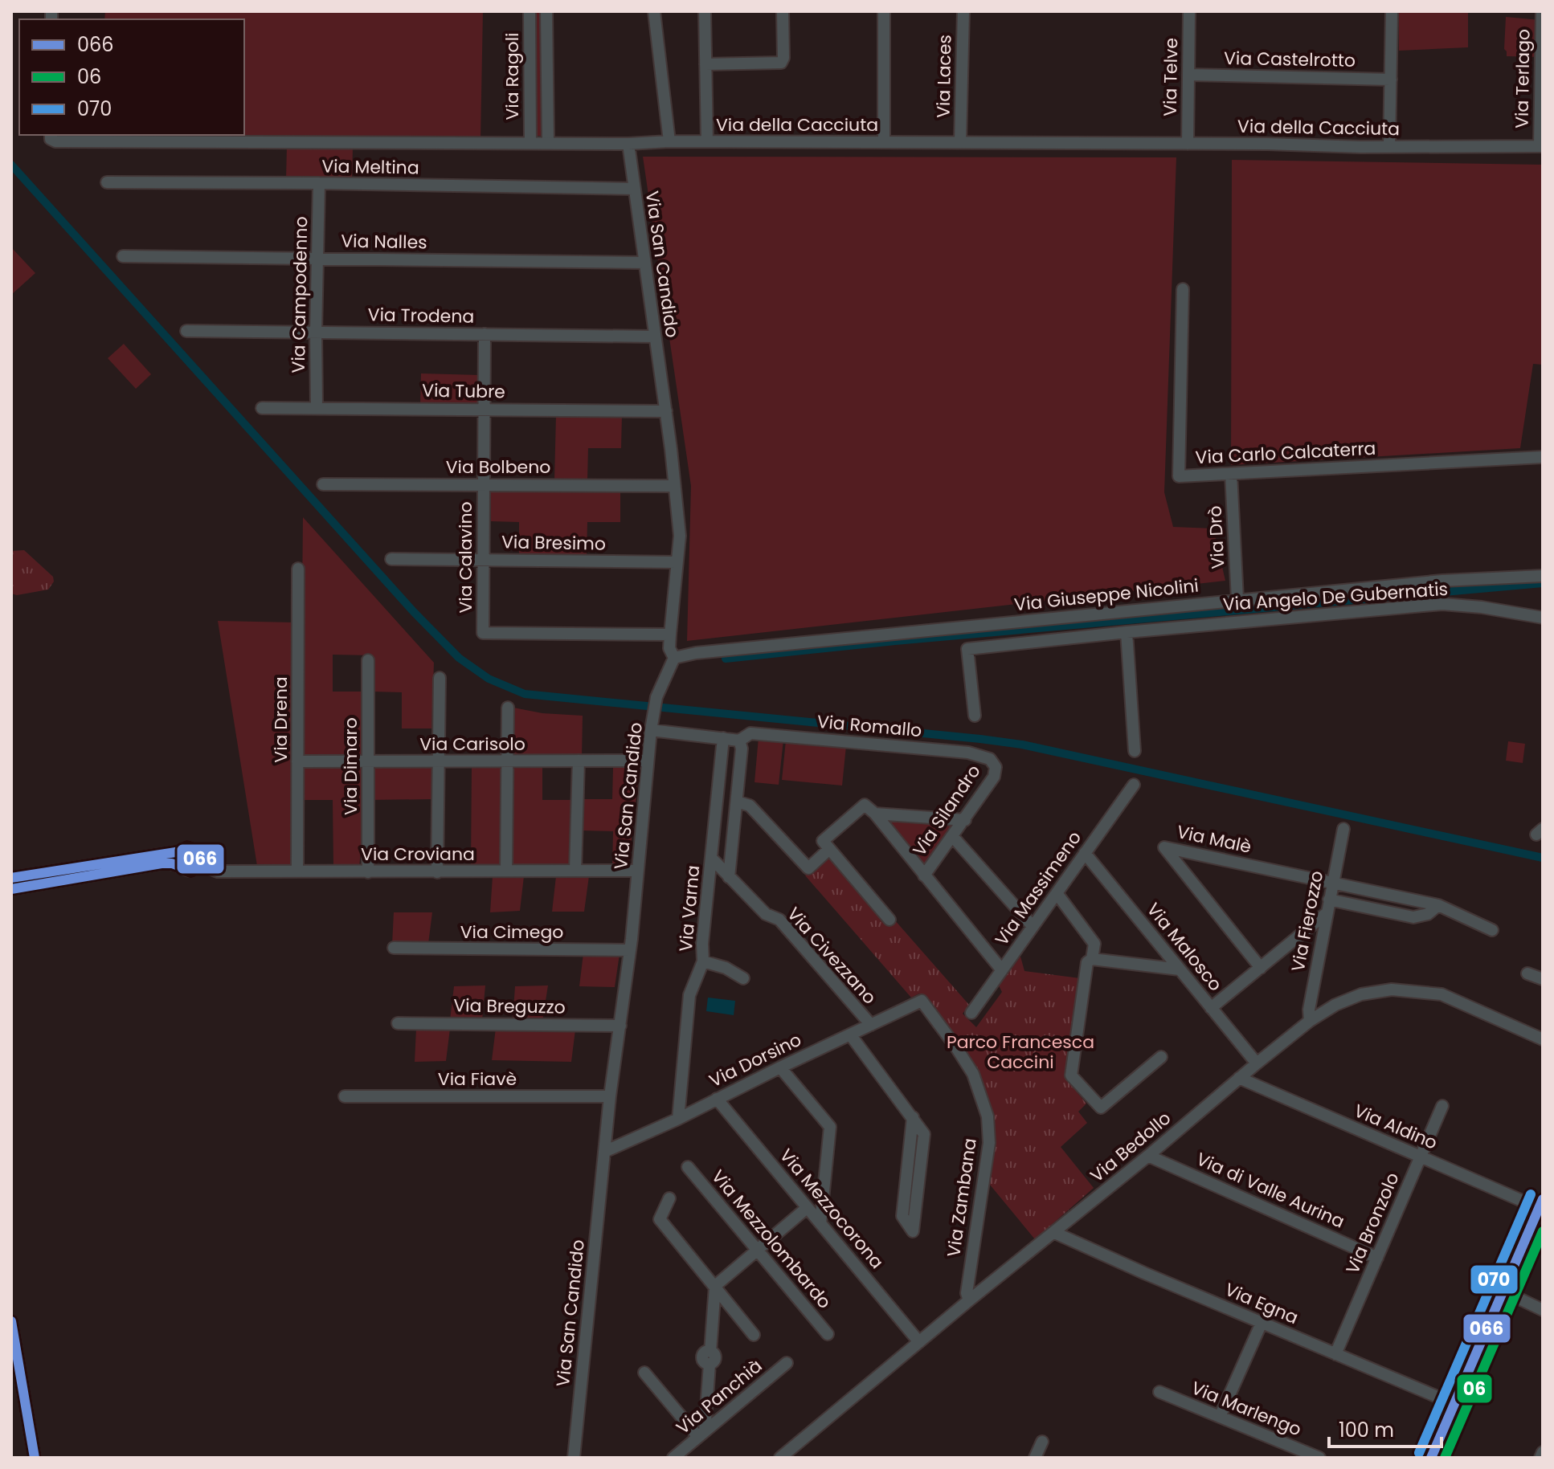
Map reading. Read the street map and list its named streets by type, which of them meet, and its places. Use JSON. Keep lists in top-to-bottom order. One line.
{"streets":{"street":["Via Castelrotto","Via Ragoli","Via Laces","Via Telve","Via Terlago","Via della Cacciuta","Via Meltina","Via Nalles","Via San Candido","Via Campodenno","Via Trodena","Via Tubre","Via Carlo Calcaterra","Via Bolbeno","Via Drò","Via Bresimo","Via Calavino","Via Giuseppe Nicolini","Via Angelo De Gubernatis","Via Drena","Via Romallo","Via Carisolo","Via Dimaro","Via Silandro","Via Malè","Via Croviana","Via Massimeno","Via Varna","Via Fierozzo","Via Cimego","Via Malosco","Via Civezzano","Via Breguzzo","Via Dorsino","Via Fiavè","Via Aldino","Via Bedollo","Via di Valle Aurina","Via Zambana","Via Mezzocorona","Via Bronzolo","Via Mezzolombardo","Via Egna","Via Panchià","Via Marlengo"]},"crossings":[["Via Castelrotto","Via Telve"],["Via Ragoli","Via della Cacciuta"],["Via Laces","Via della Cacciuta"],["Via Telve","Via della Cacciuta"],["Via Terlago","Via della Cacciuta"],["Via della Cacciuta","Via San Candido"],["Via Meltina","Via San Candido"],["Via Meltina","Via Campodenno"],["Via Nalles","Via San Candido"],["Via Nalles","Via Campodenno"],["Via San Candido","Via Trodena"],["Via San Candido","Via Tubre"],["Via San Candido","Via Bolbeno"],["Via San Candido","Via Bresimo"],["Via San Candido","Via Calavino"],["Via San Candido","Via Giuseppe Nicolini"],["Via San Candido","Via Romallo"],["Via San Candido","Via Carisolo"],["Via San Candido","Via Croviana"],["Via San Candido","Via Cimego"],["Via San Candido","Via Breguzzo"],["Via San Candido","Via Dorsino"],["Via San Candido","Via Fiavè"],["Via Campodenno","Via Trodena"],["Via Campodenno","Via Tubre"],["Via Trodena","Via Calavino"],["Via Tubre","Via Calavino"],["Via Carlo Calcaterra","Via Drò"],["Via Bolbeno","Via Calavino"],["Via Drò","Via Giuseppe Nicolini"],["Via Bresimo","Via Calavino"],["Via Drena","Via Carisolo"],["Via Drena","Via Croviana"],["Via Romallo","Via Silandro"],["Via Romallo","Via Varna"],["Via Carisolo","Via Dimaro"],["Via Dimaro","Via Croviana"],["Via Malè","Via Fierozzo"],["Via Massimeno","Via Malosco"],["Via Varna","Via Civezzano"],["Via Varna","Via Dorsino"],["Via Fierozzo","Via Bedollo"],["Via Malosco","Via Bedollo"],["Via Civezzano","Via Dorsino"],["Via Dorsino","Via Zambana"],["Via Dorsino","Via Mezzocorona"],["Via Aldino","Via Bedollo"],["Via Aldino","Via Bronzolo"],["Via Bedollo","Via di Valle Aurina"],["Via Bedollo","Via Zambana"],["Via Bedollo","Via Mezzocorona"],["Via Bedollo","Via Egna"],["Via di Valle Aurina","Via Bronzolo"],["Via Bronzolo","Via Egna"]],"parks":["Parco Francesca Caccini"],"lines":["transit line 066","transit line 070","transit line 06"],"legend":["066","06","070"],"scale_bar":"100 m"}
